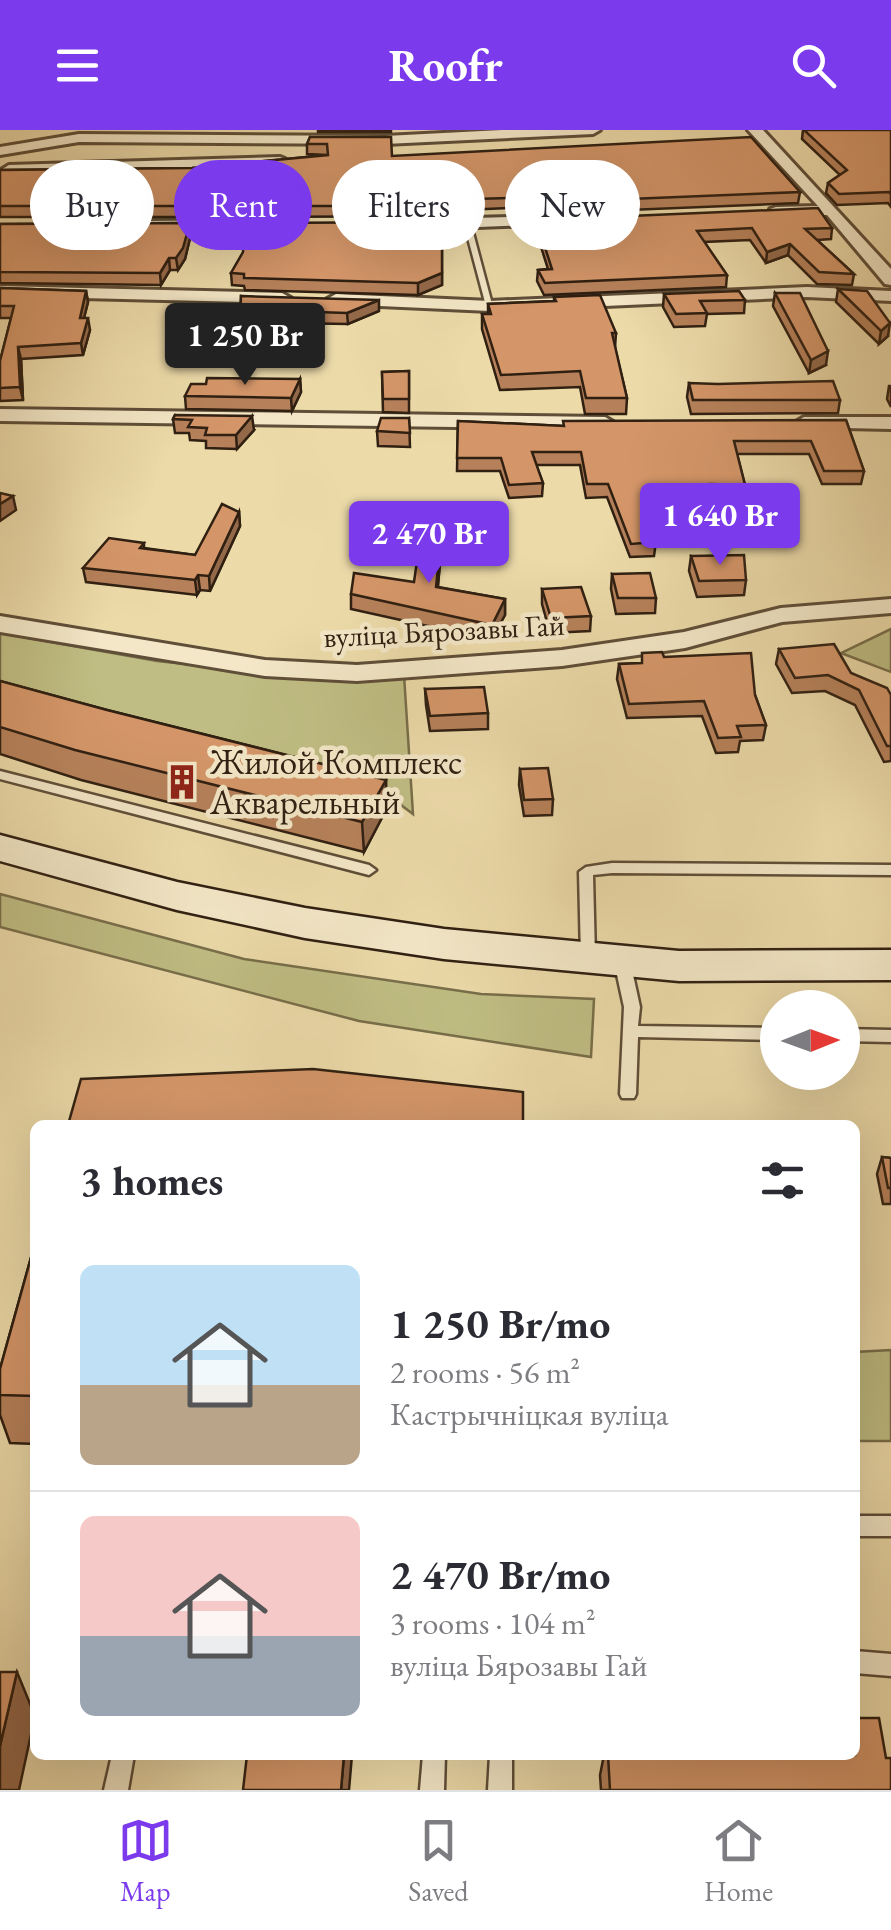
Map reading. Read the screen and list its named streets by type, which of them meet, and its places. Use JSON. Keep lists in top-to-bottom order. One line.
{"streets":{"street":["вуліца Бярозавы Гай"]},"places":{"building":["Жилой Комплекс Акварельный"]},"north":"right","page":{"header":"Roofr","chip":["Buy","Rent","Filters","New"],"price":["1 250 Br","1 640 Br","2 470 Br"],"heading":"3 homes","list":[{"name":"1 250 Br/mo","note":"2 rooms · 56 m² · Кастрычніцкая вуліца"},{"name":"2 470 Br/mo","note":"3 rooms · 104 m² · вуліца Бярозавы Гай"}],"tabs":["Map","Saved","Home"]}}
